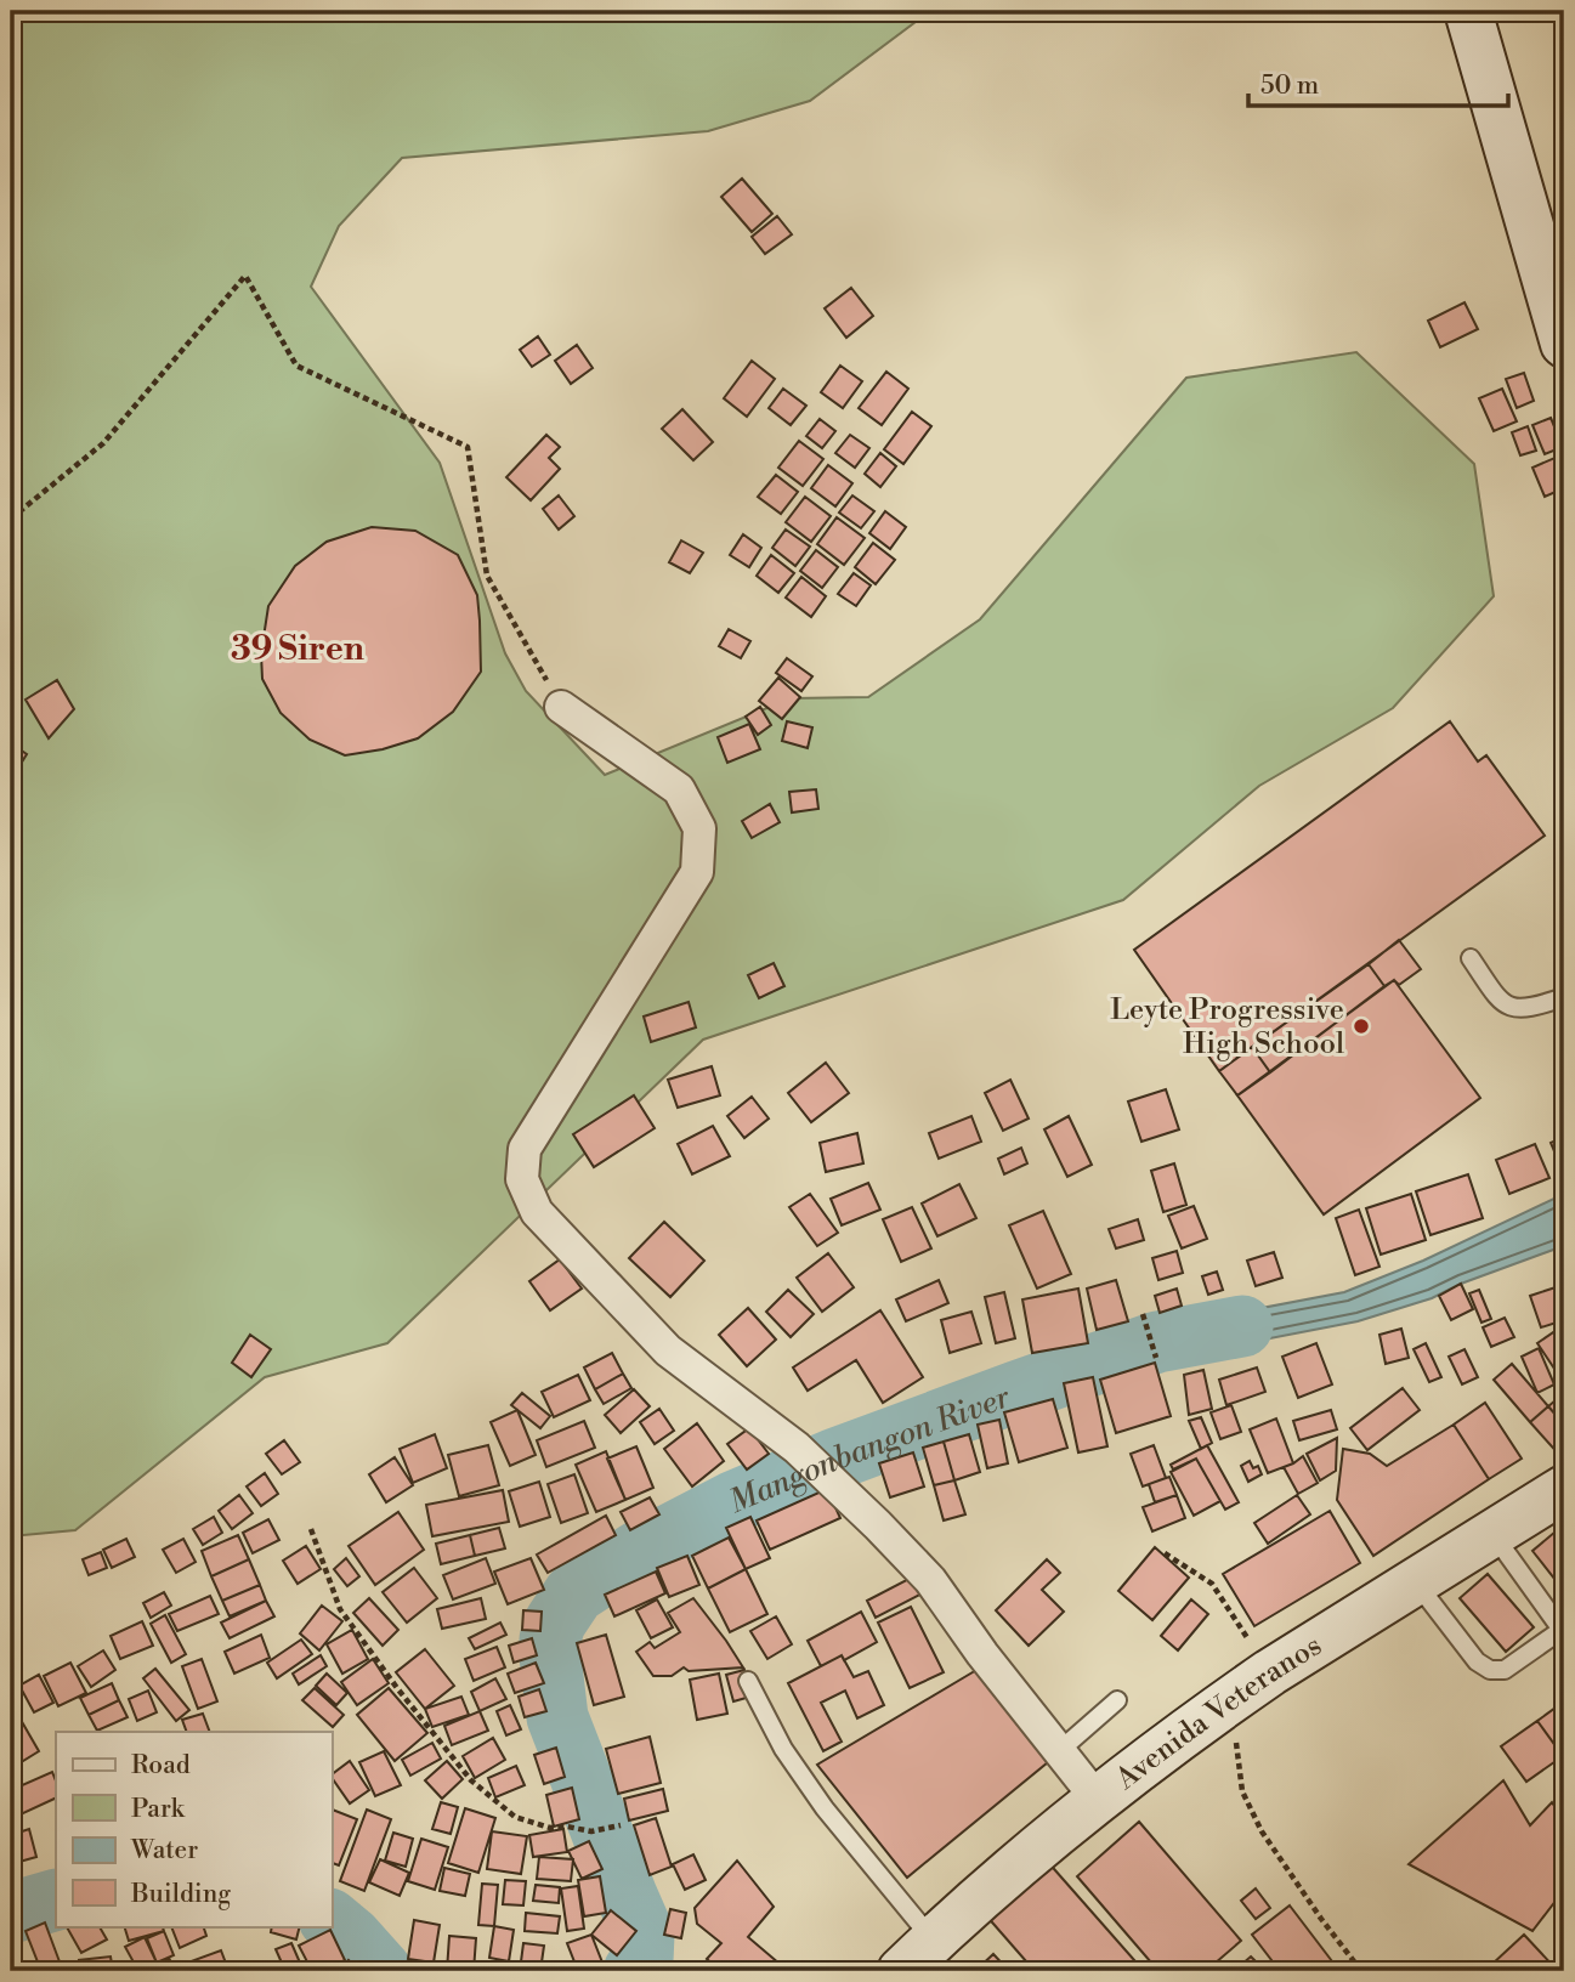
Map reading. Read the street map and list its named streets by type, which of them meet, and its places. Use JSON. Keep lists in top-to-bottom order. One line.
{"streets":{"main road":["Avenida Veteranos"]},"districts":["39 Siren"],"water":["Mangonbangon River"],"places":["Leyte Progressive High School"],"legend":["Road","Park","Water","Building"],"scale_bar":"50 m"}
